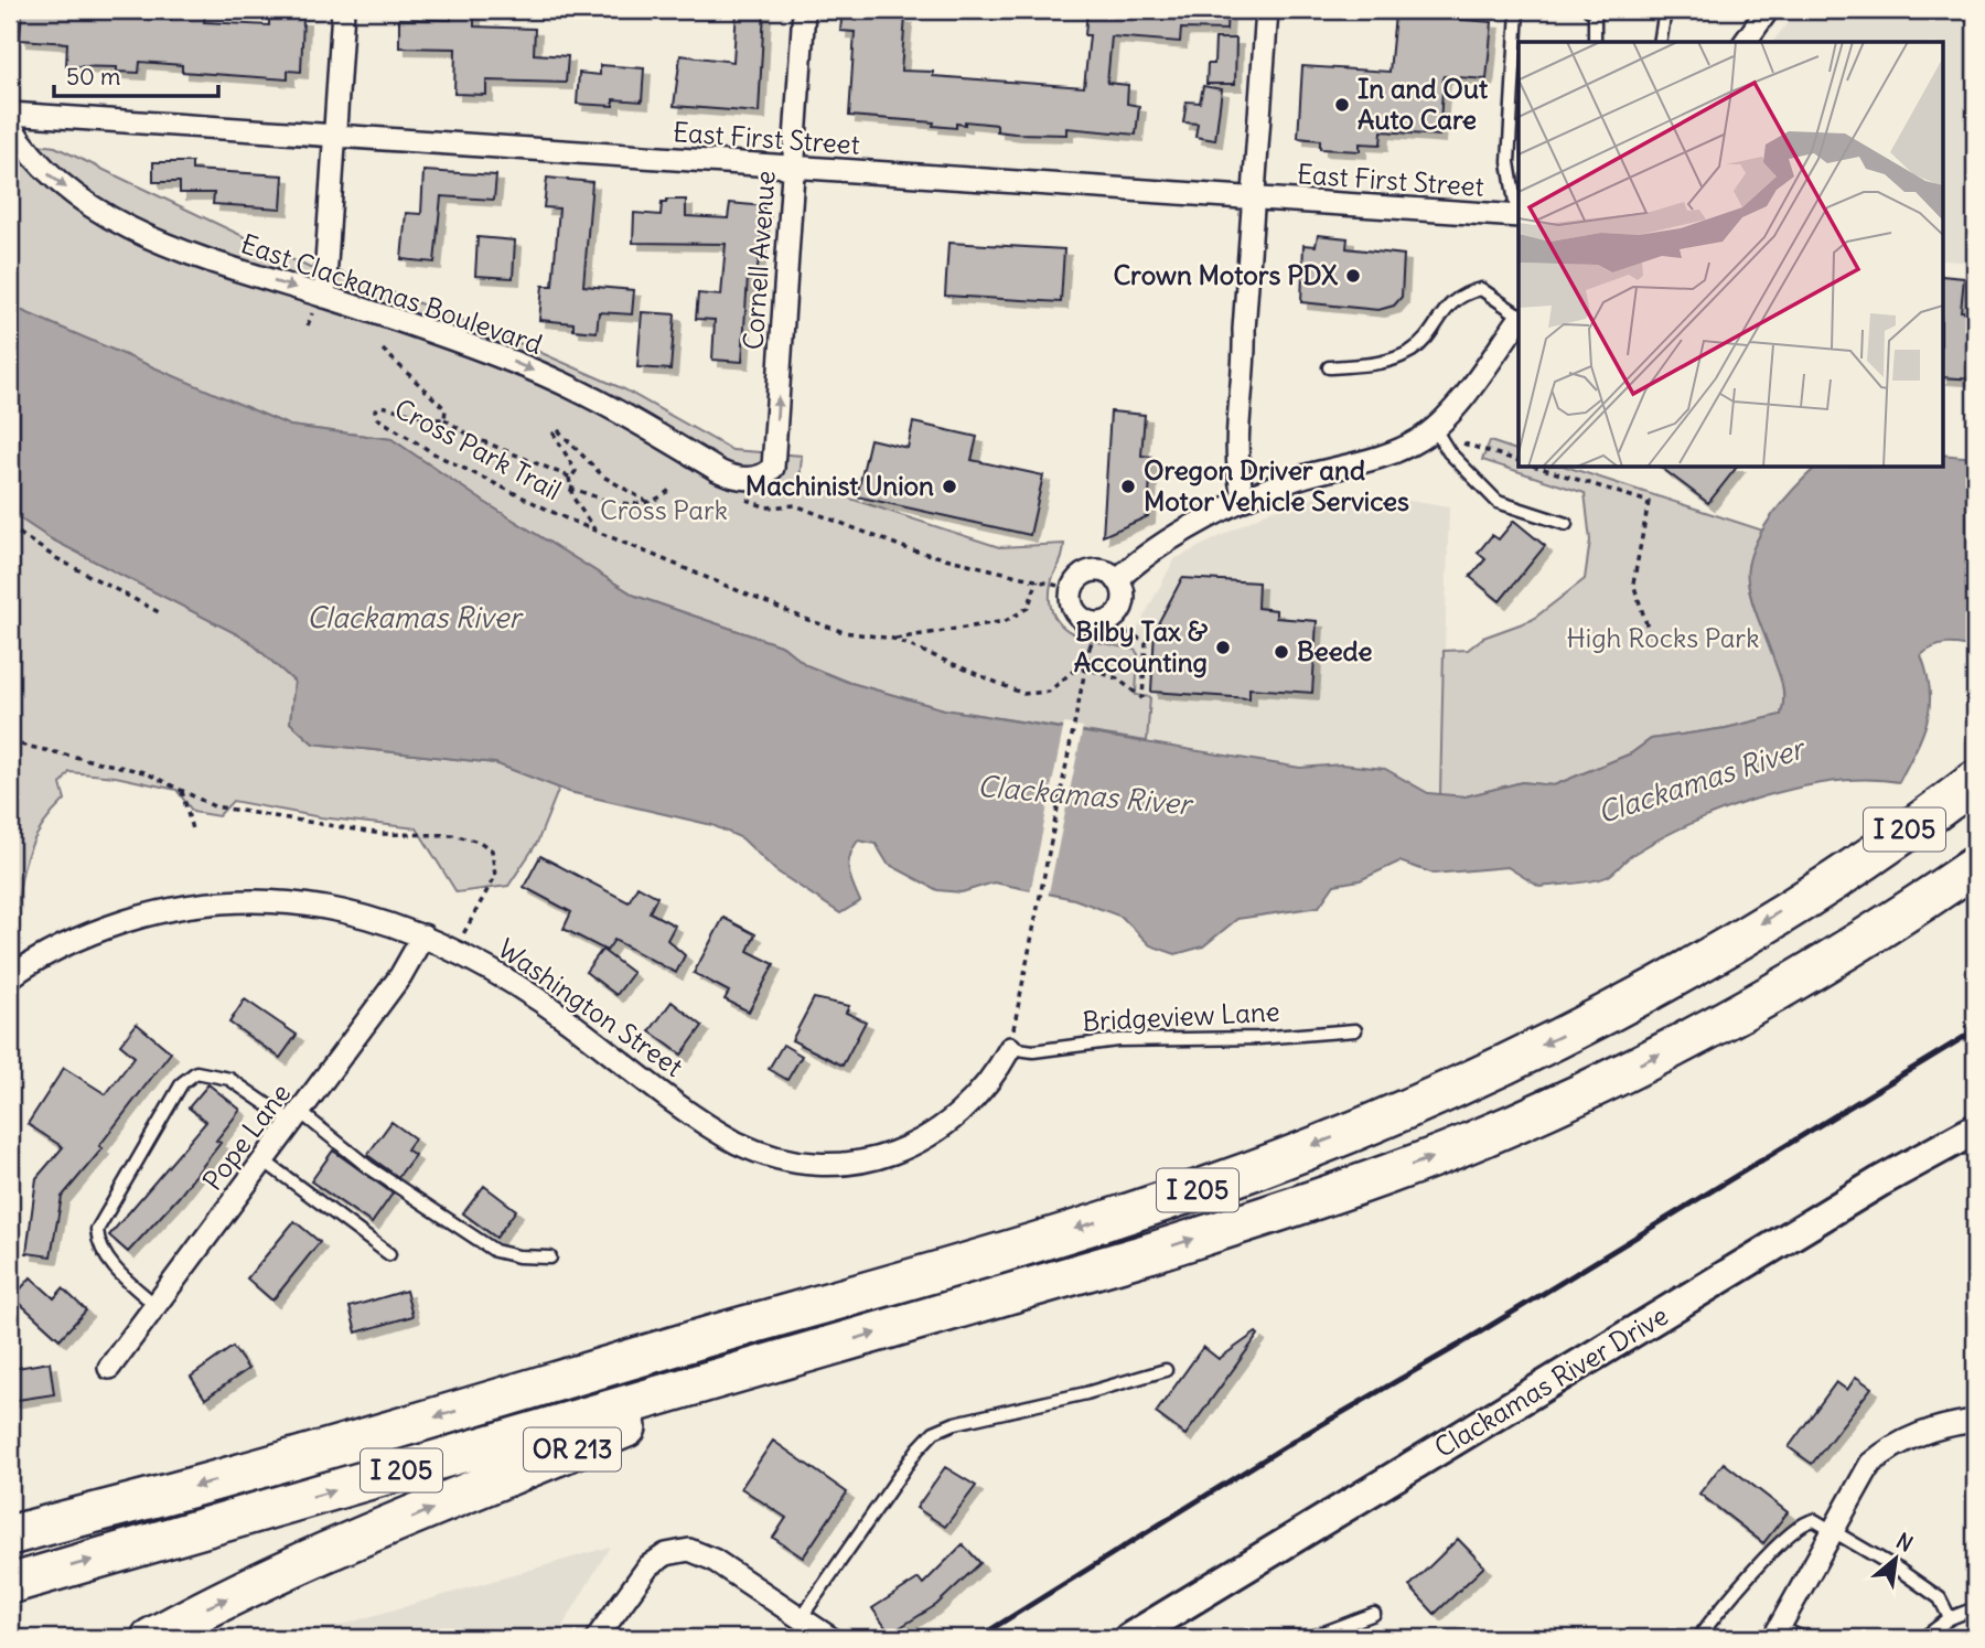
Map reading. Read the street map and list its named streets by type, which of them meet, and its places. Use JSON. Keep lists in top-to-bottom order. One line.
{"streets":{"highway":["I 205","OR 213"],"main road":["Clackamas River Drive"],"street":["East First Street","Cornell Avenue","East Clackamas Boulevard","Washington Street","Pope Lane"],"lane":["Bridgeview Lane"],"path":["Cross Park Trail"]},"crossings":[["East First Street","Cornell Avenue"],["Cornell Avenue","East Clackamas Boulevard"],["I 205","OR 213"],["Washington Street","Bridgeview Lane"],["Washington Street","Pope Lane"]],"one_way":["Cornell Avenue","East Clackamas Boulevard"],"water":["Clackamas River"],"parks":["Cross Park","High Rocks Park"],"places":["In and Out Auto Care","Crown Motors PDX","Machinist Union","Oregon Driver and Motor Vehicle Services","Bilby Tax & Accounting","Beede"],"scale_bar":"50 m","north":"top right"}
